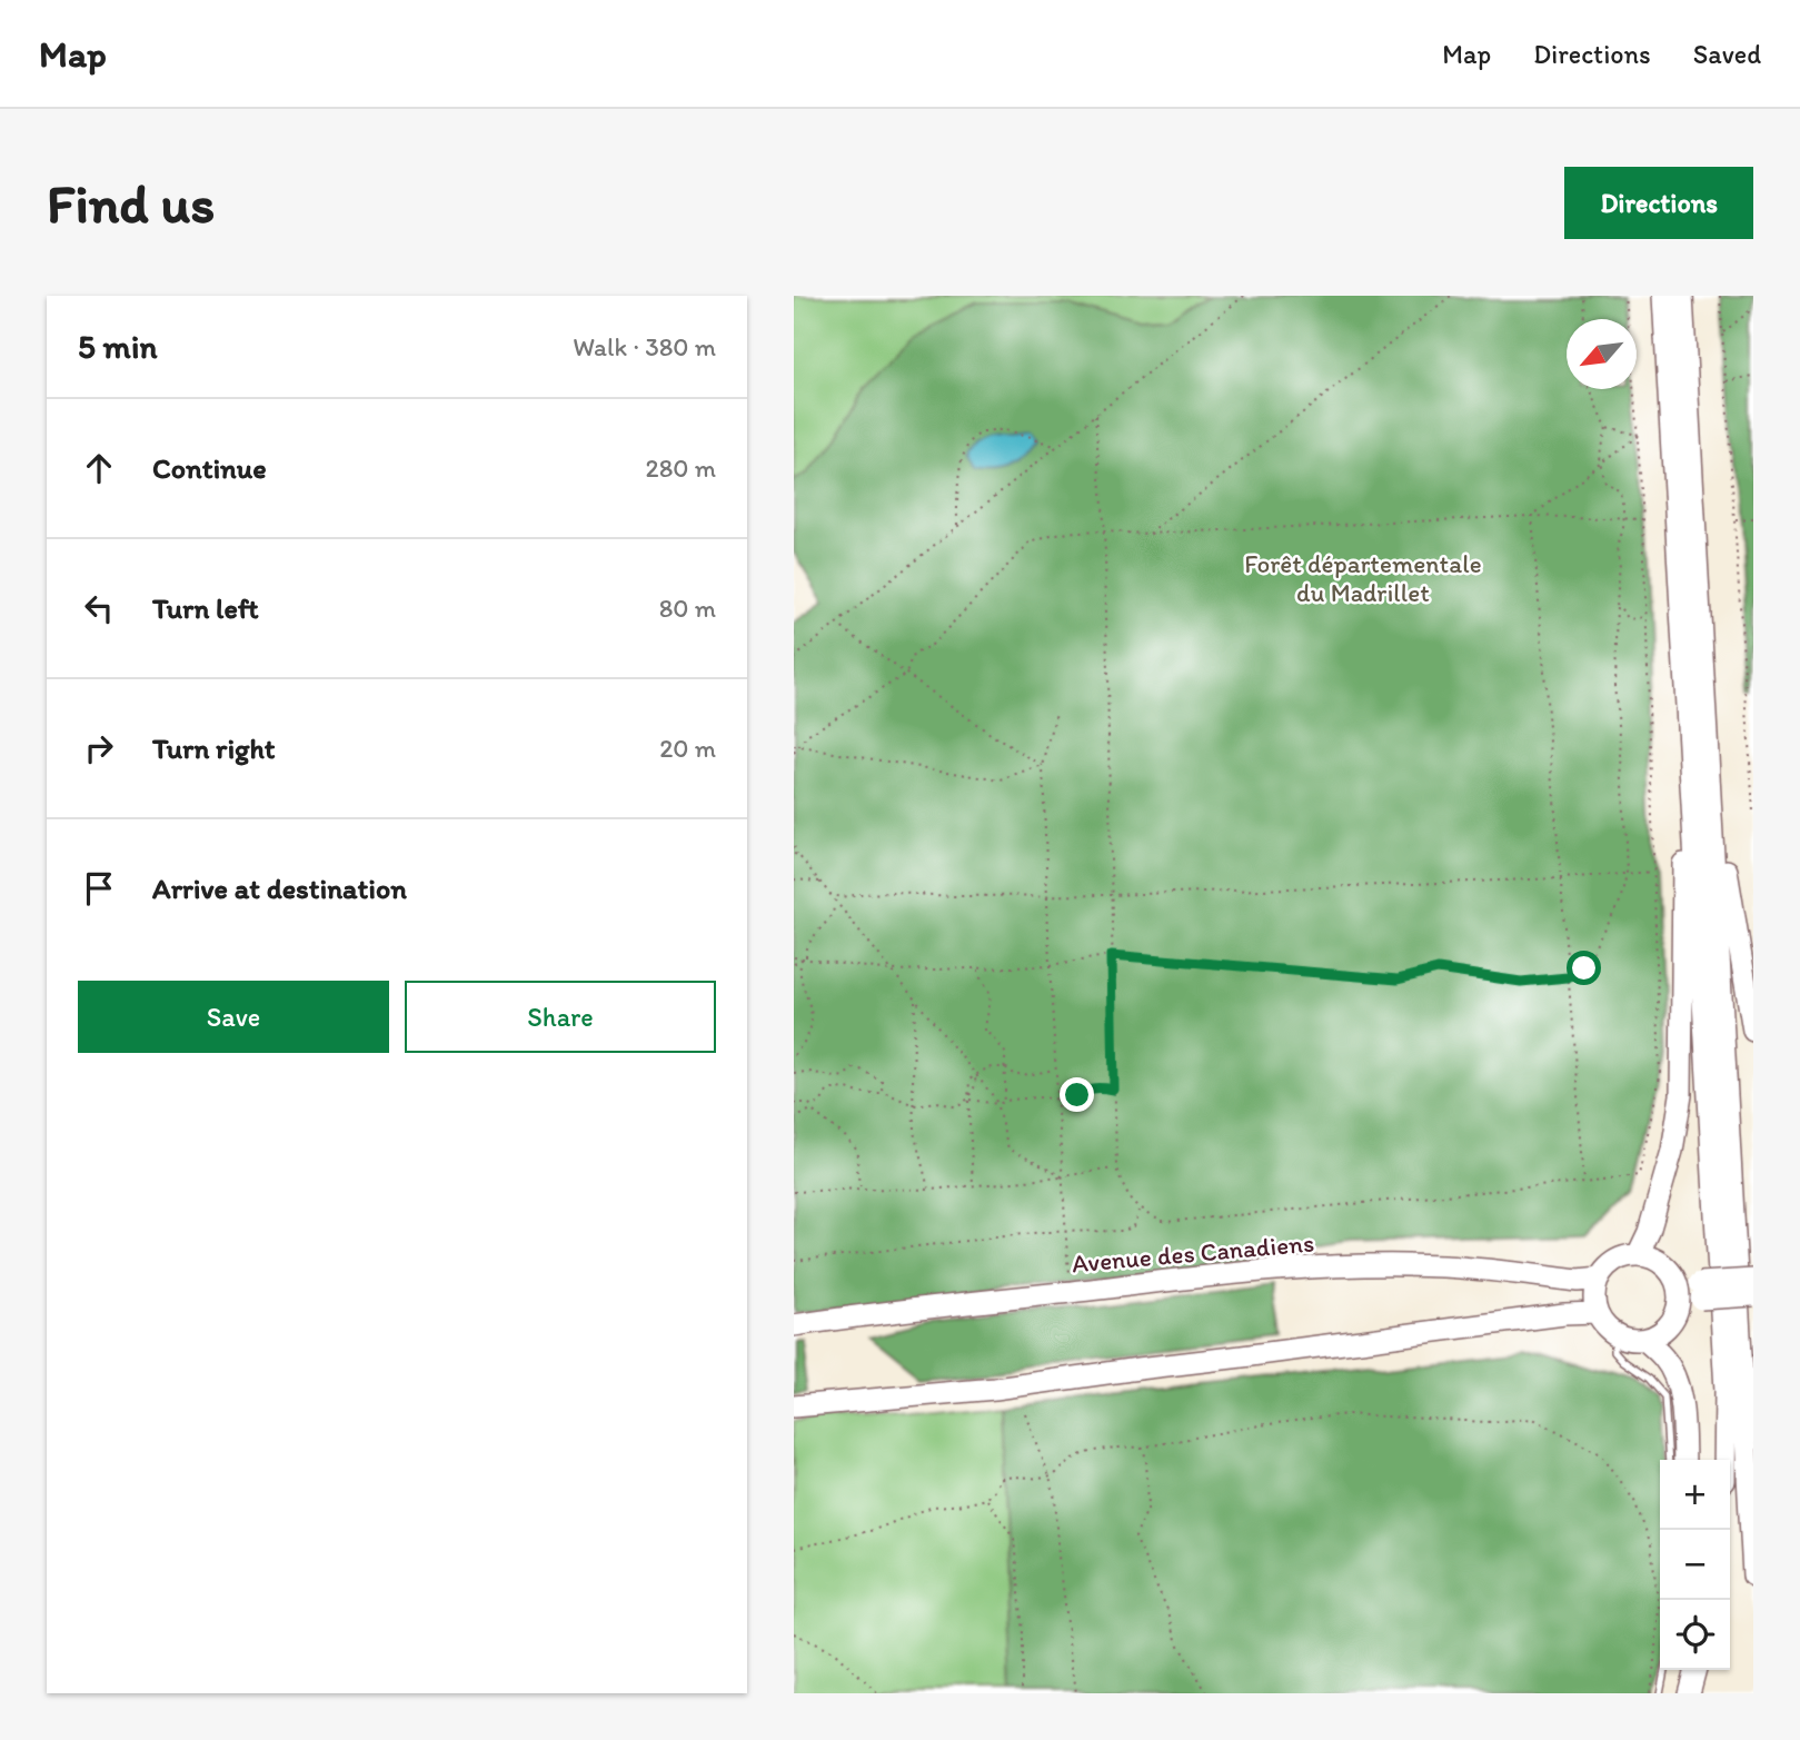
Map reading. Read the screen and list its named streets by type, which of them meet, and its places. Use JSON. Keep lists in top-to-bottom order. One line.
{"streets":{"highway":["Avenue des Canadiens"]},"parks":["Forêt départementale du Madrillet"],"north":"bottom left","page":{"header":"Map","nav":["Map","Directions","Saved"],"buttons":["Directions",["Save","Share"]],"title":"Find us","heading":["5 min","Walk · 380 m"],"list":[["Continue","280 m"],["Turn left","80 m"],["Turn right","20 m"],"Arrive at destination"],"map_buttons":["+","−"]}}
